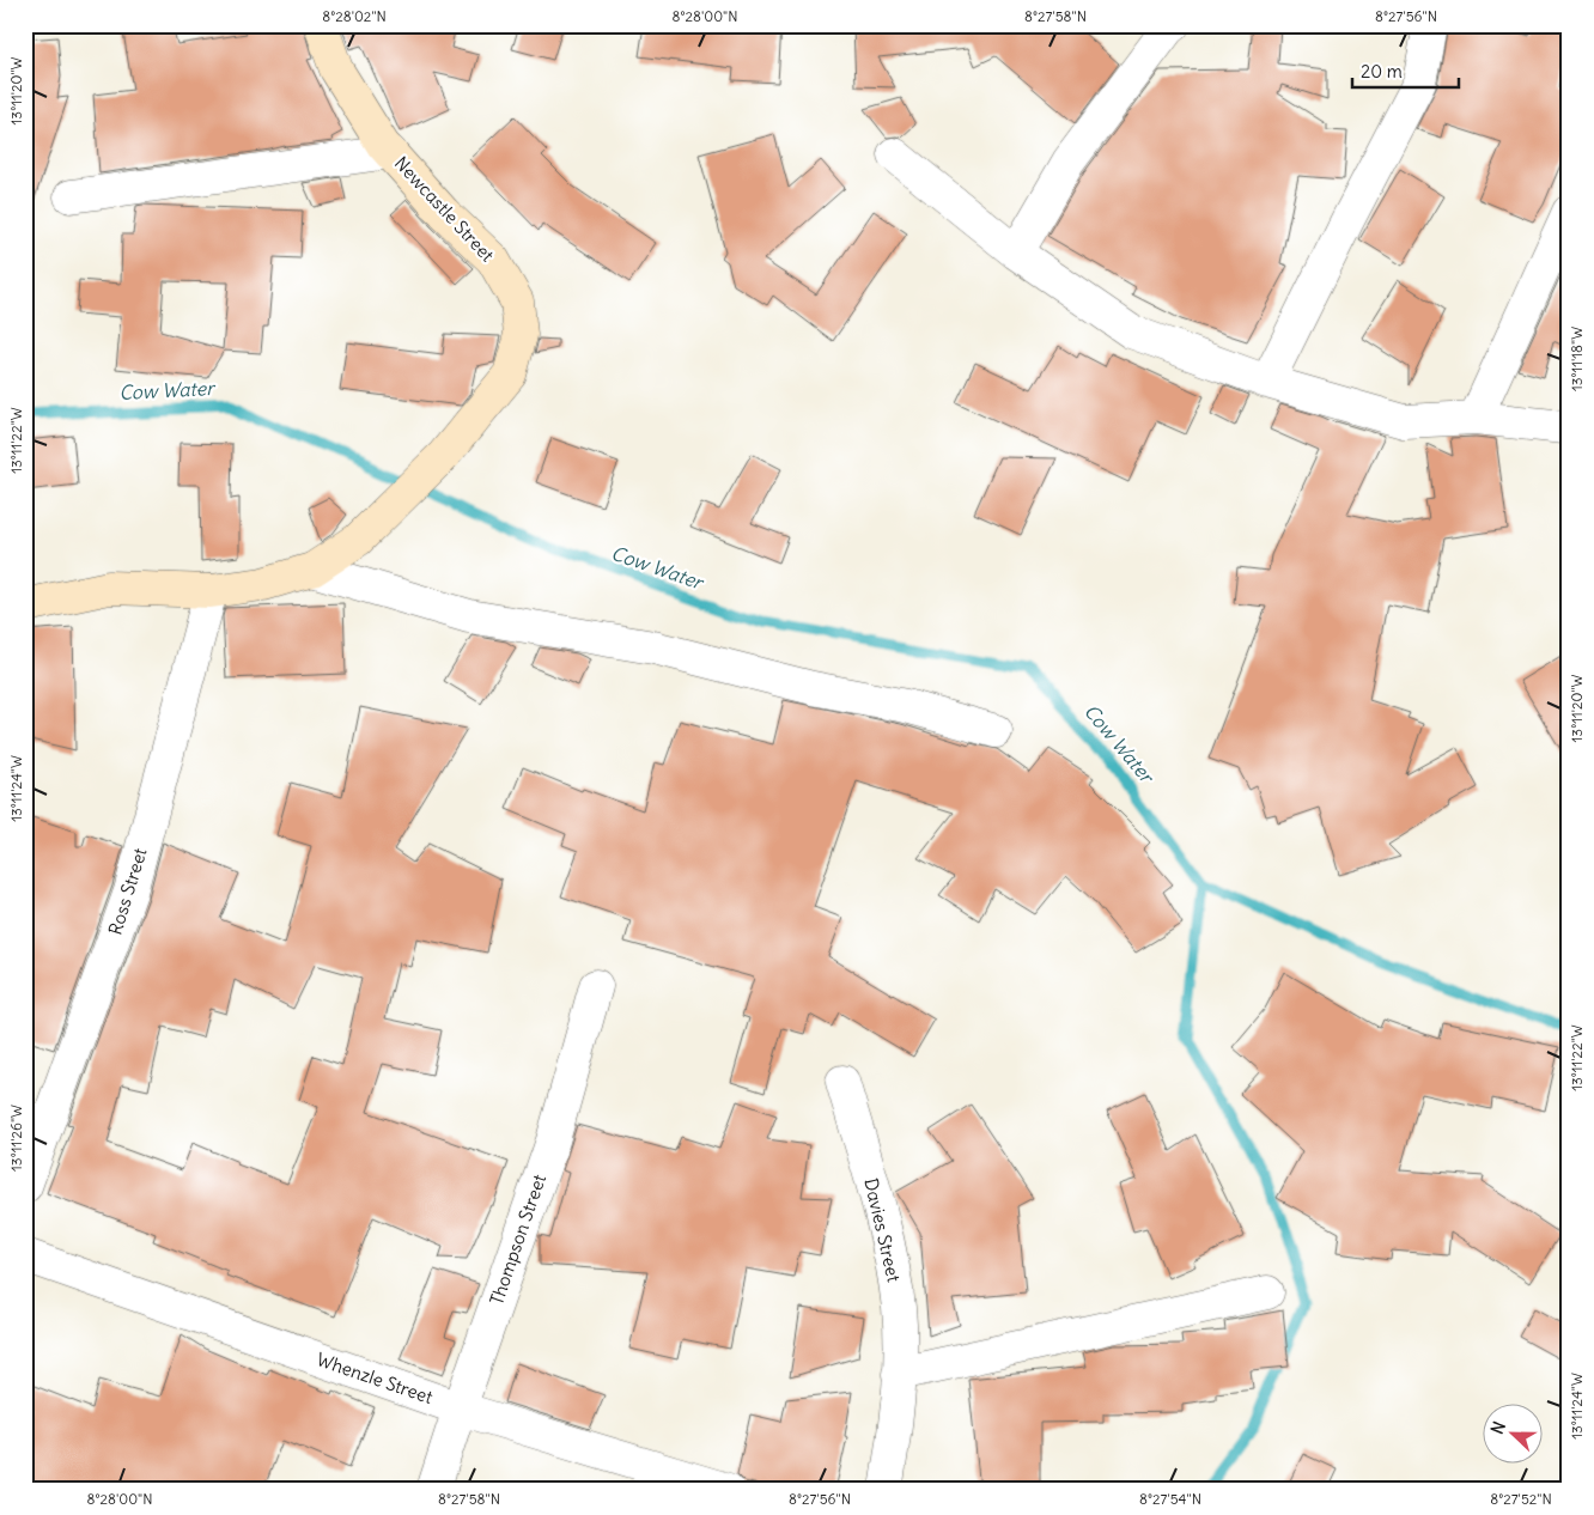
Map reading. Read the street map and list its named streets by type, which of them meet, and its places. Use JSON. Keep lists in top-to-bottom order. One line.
{"streets":{"street":["Newcastle Street","Ross Street","Davies Street","Thompson Street","Whenzle Street"]},"crossings":[["Thompson Street","Whenzle Street"]],"water":["Cow Water"],"scale_bar":"20 m","north":"left","coordinates":["8°28'02\"N","8°28'00\"N","8°27'58\"N","8°27'56\"N","13°11'20\"W","13°11'18\"W","13°11'22\"W","13°11'24\"W","13°11'26\"W","8°27'54\"N","8°27'52\"N"]}
